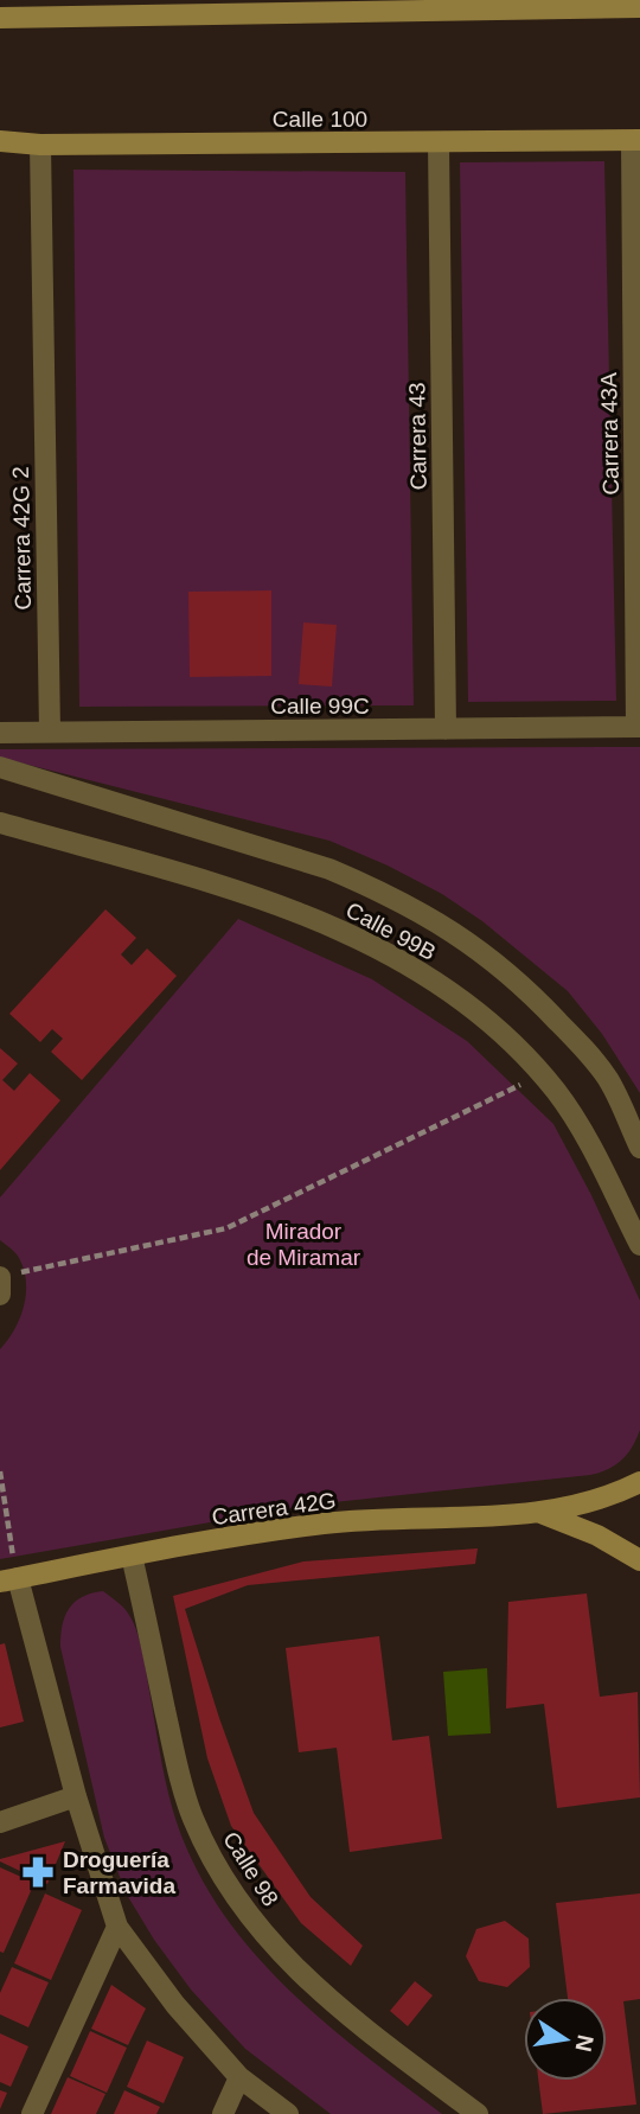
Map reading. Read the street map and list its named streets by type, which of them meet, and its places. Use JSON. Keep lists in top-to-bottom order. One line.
{"streets":{"street":["Calle 100","Carrera 43A","Carrera 43","Carrera 42G 2","Calle 99C","Calle 99B","Carrera 42G","Calle 98"]},"crossings":[["Calle 100","Carrera 43A"],["Calle 100","Carrera 43"],["Calle 100","Carrera 42G 2"],["Carrera 43A","Calle 99C"],["Carrera 43","Calle 99C"],["Carrera 42G 2","Calle 99C"],["Carrera 42G","Calle 98"]],"parks":["Mirador de Miramar"],"places":{"pharmacy":["Droguería Farmavida"]},"north":"right"}
